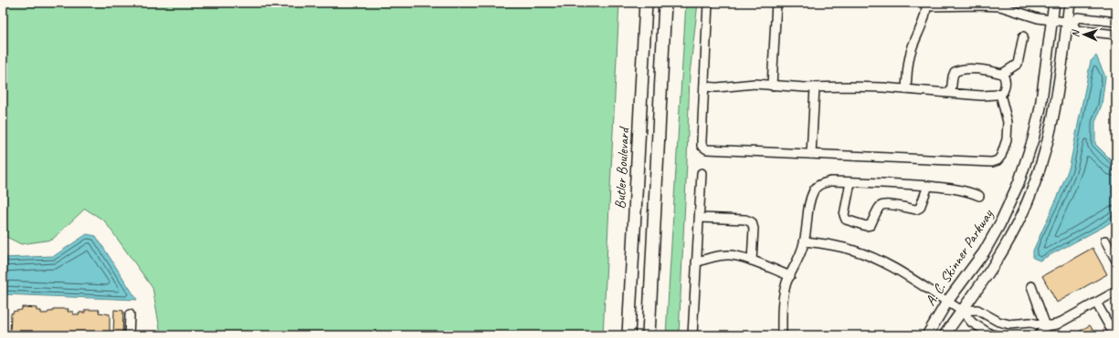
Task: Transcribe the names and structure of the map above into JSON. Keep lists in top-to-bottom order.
{
  "streets": {
    "highway": ["Butler Boulevard"],
    "main road": ["A. C. Skinner Parkway"]
  },
  "north": "left"
}
